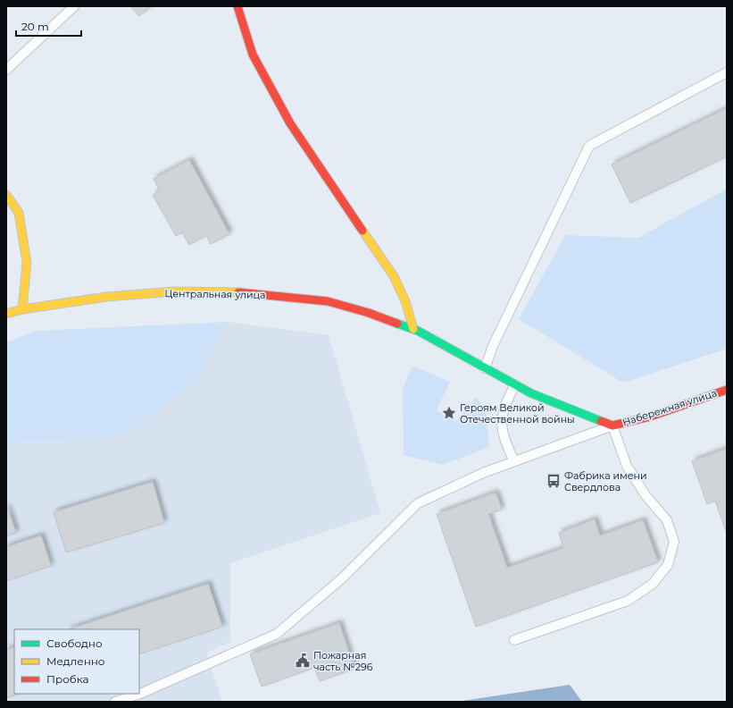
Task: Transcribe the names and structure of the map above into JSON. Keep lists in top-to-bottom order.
{
  "streets": {
    "street": ["Центральная улица", "Набережная улица"]
  },
  "crossings": [
    ["Центральная улица", "Набережная улица"]
  ],
  "places": {
    "place": ["Героям Великой Отечественной войны"],
    "bus stop": ["Фабрика имени Свердлова"],
    "public building": ["Пожарная часть №296"]
  },
  "legend": ["Свободно", "Медленно", "Пробка"],
  "scale_bar": "20 m"
}
